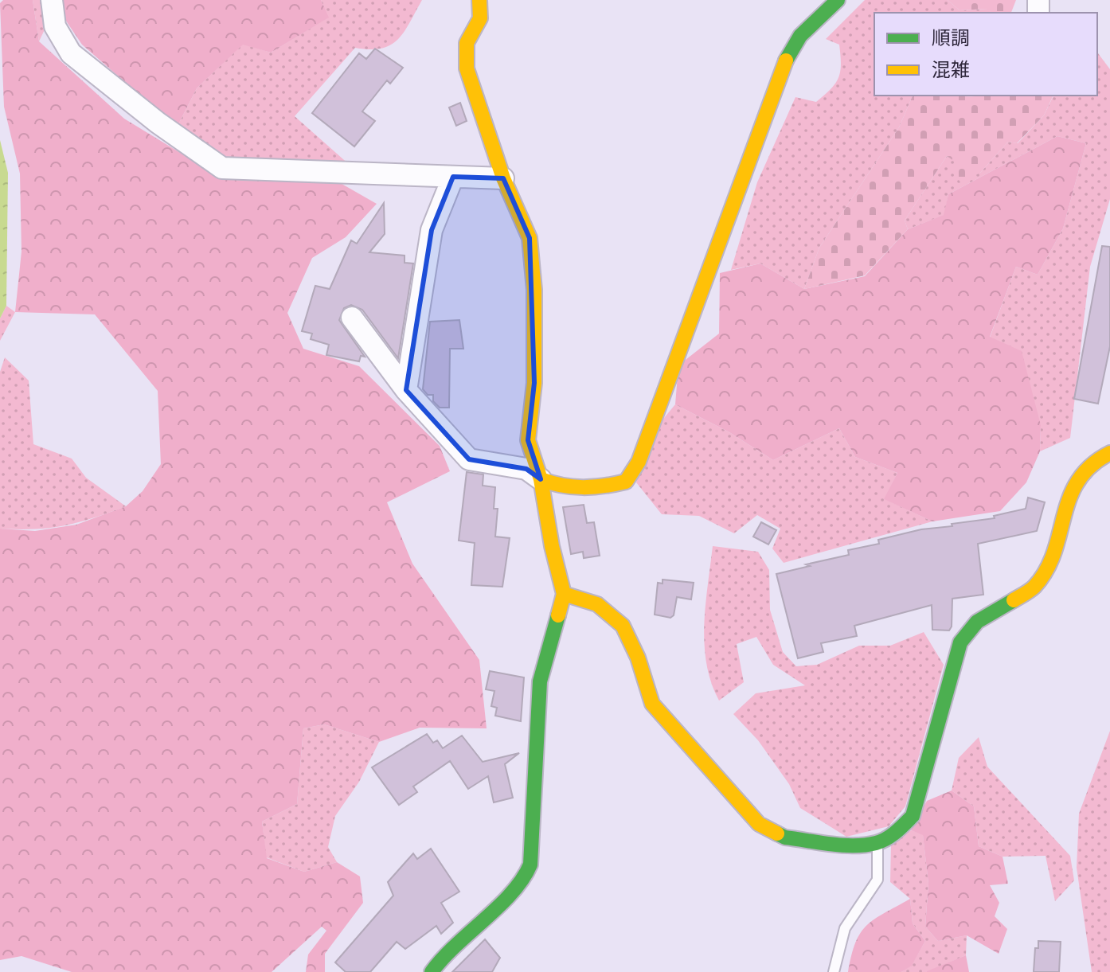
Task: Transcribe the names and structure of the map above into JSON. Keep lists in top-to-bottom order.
{
  "legend": ["順調", "混雑"]
}
